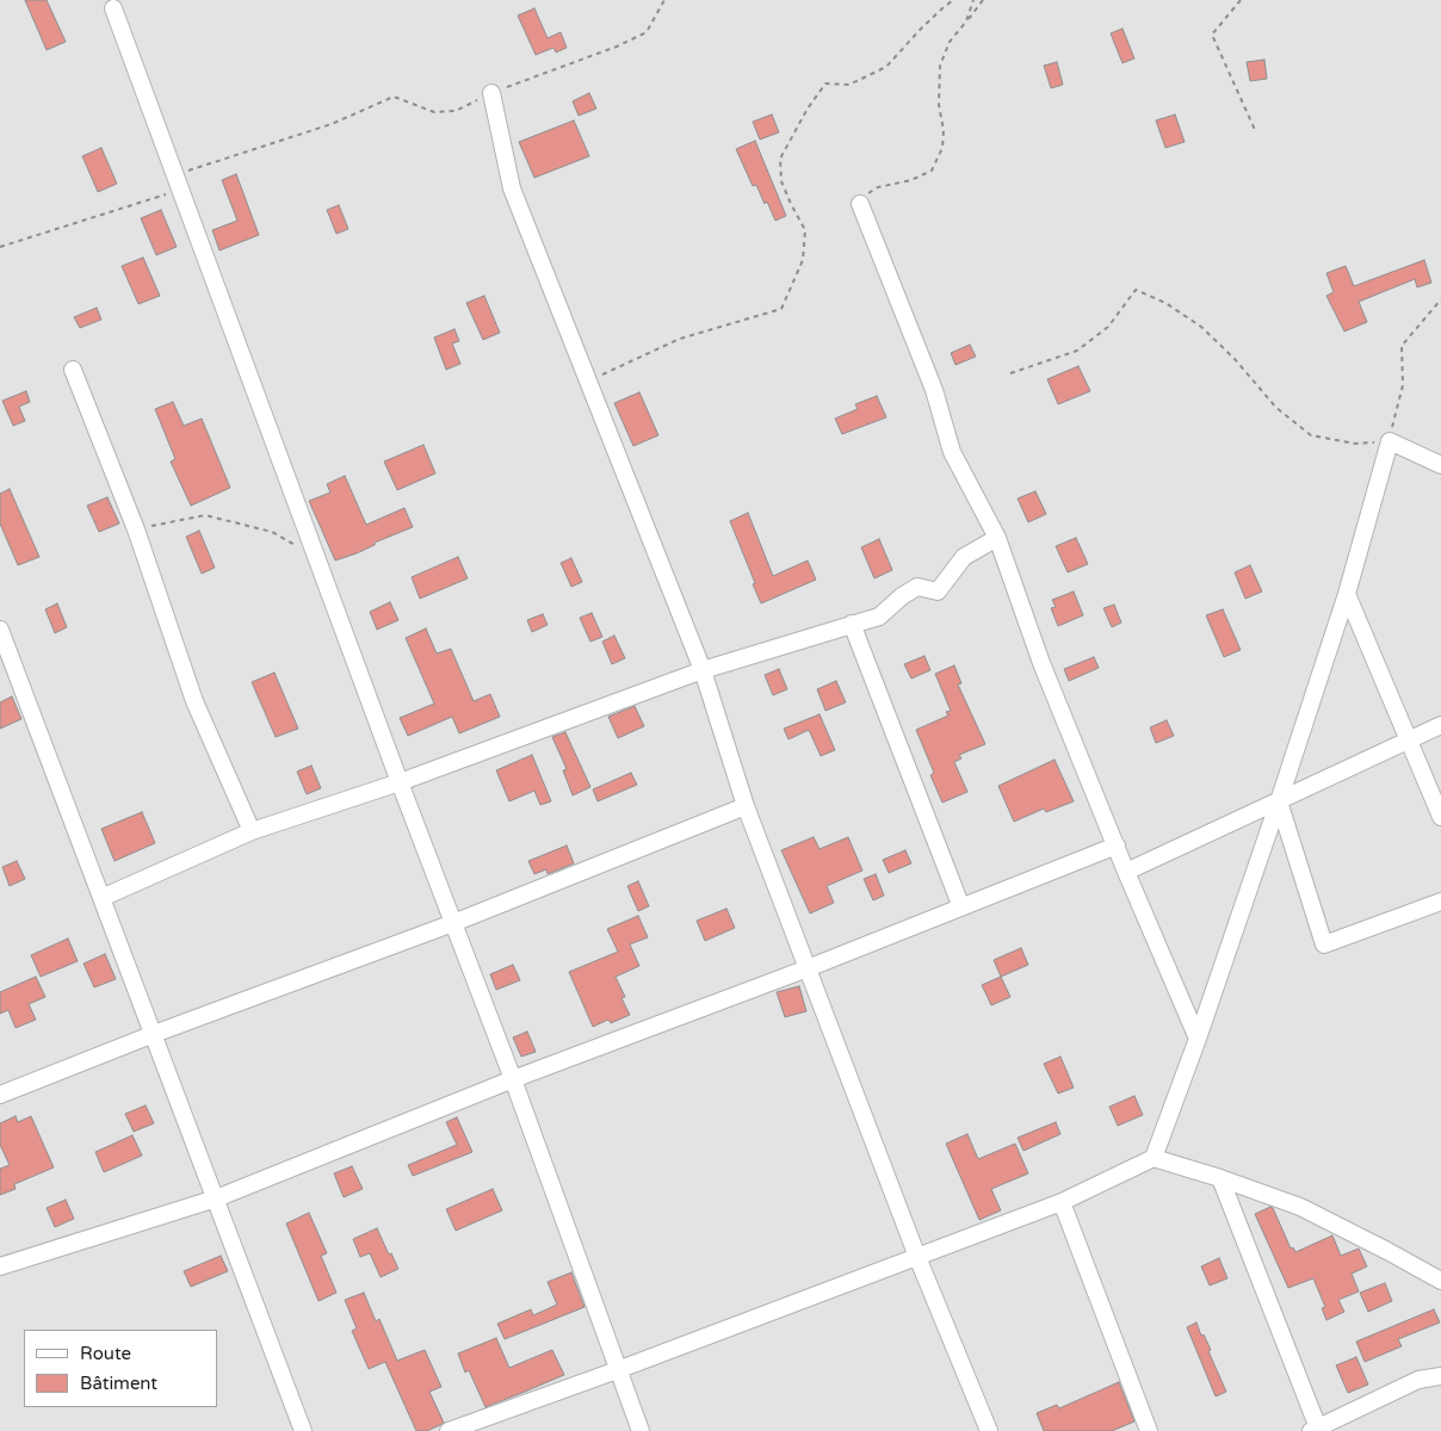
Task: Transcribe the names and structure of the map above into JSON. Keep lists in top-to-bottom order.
{
  "legend": ["Route", "Bâtiment"]
}
